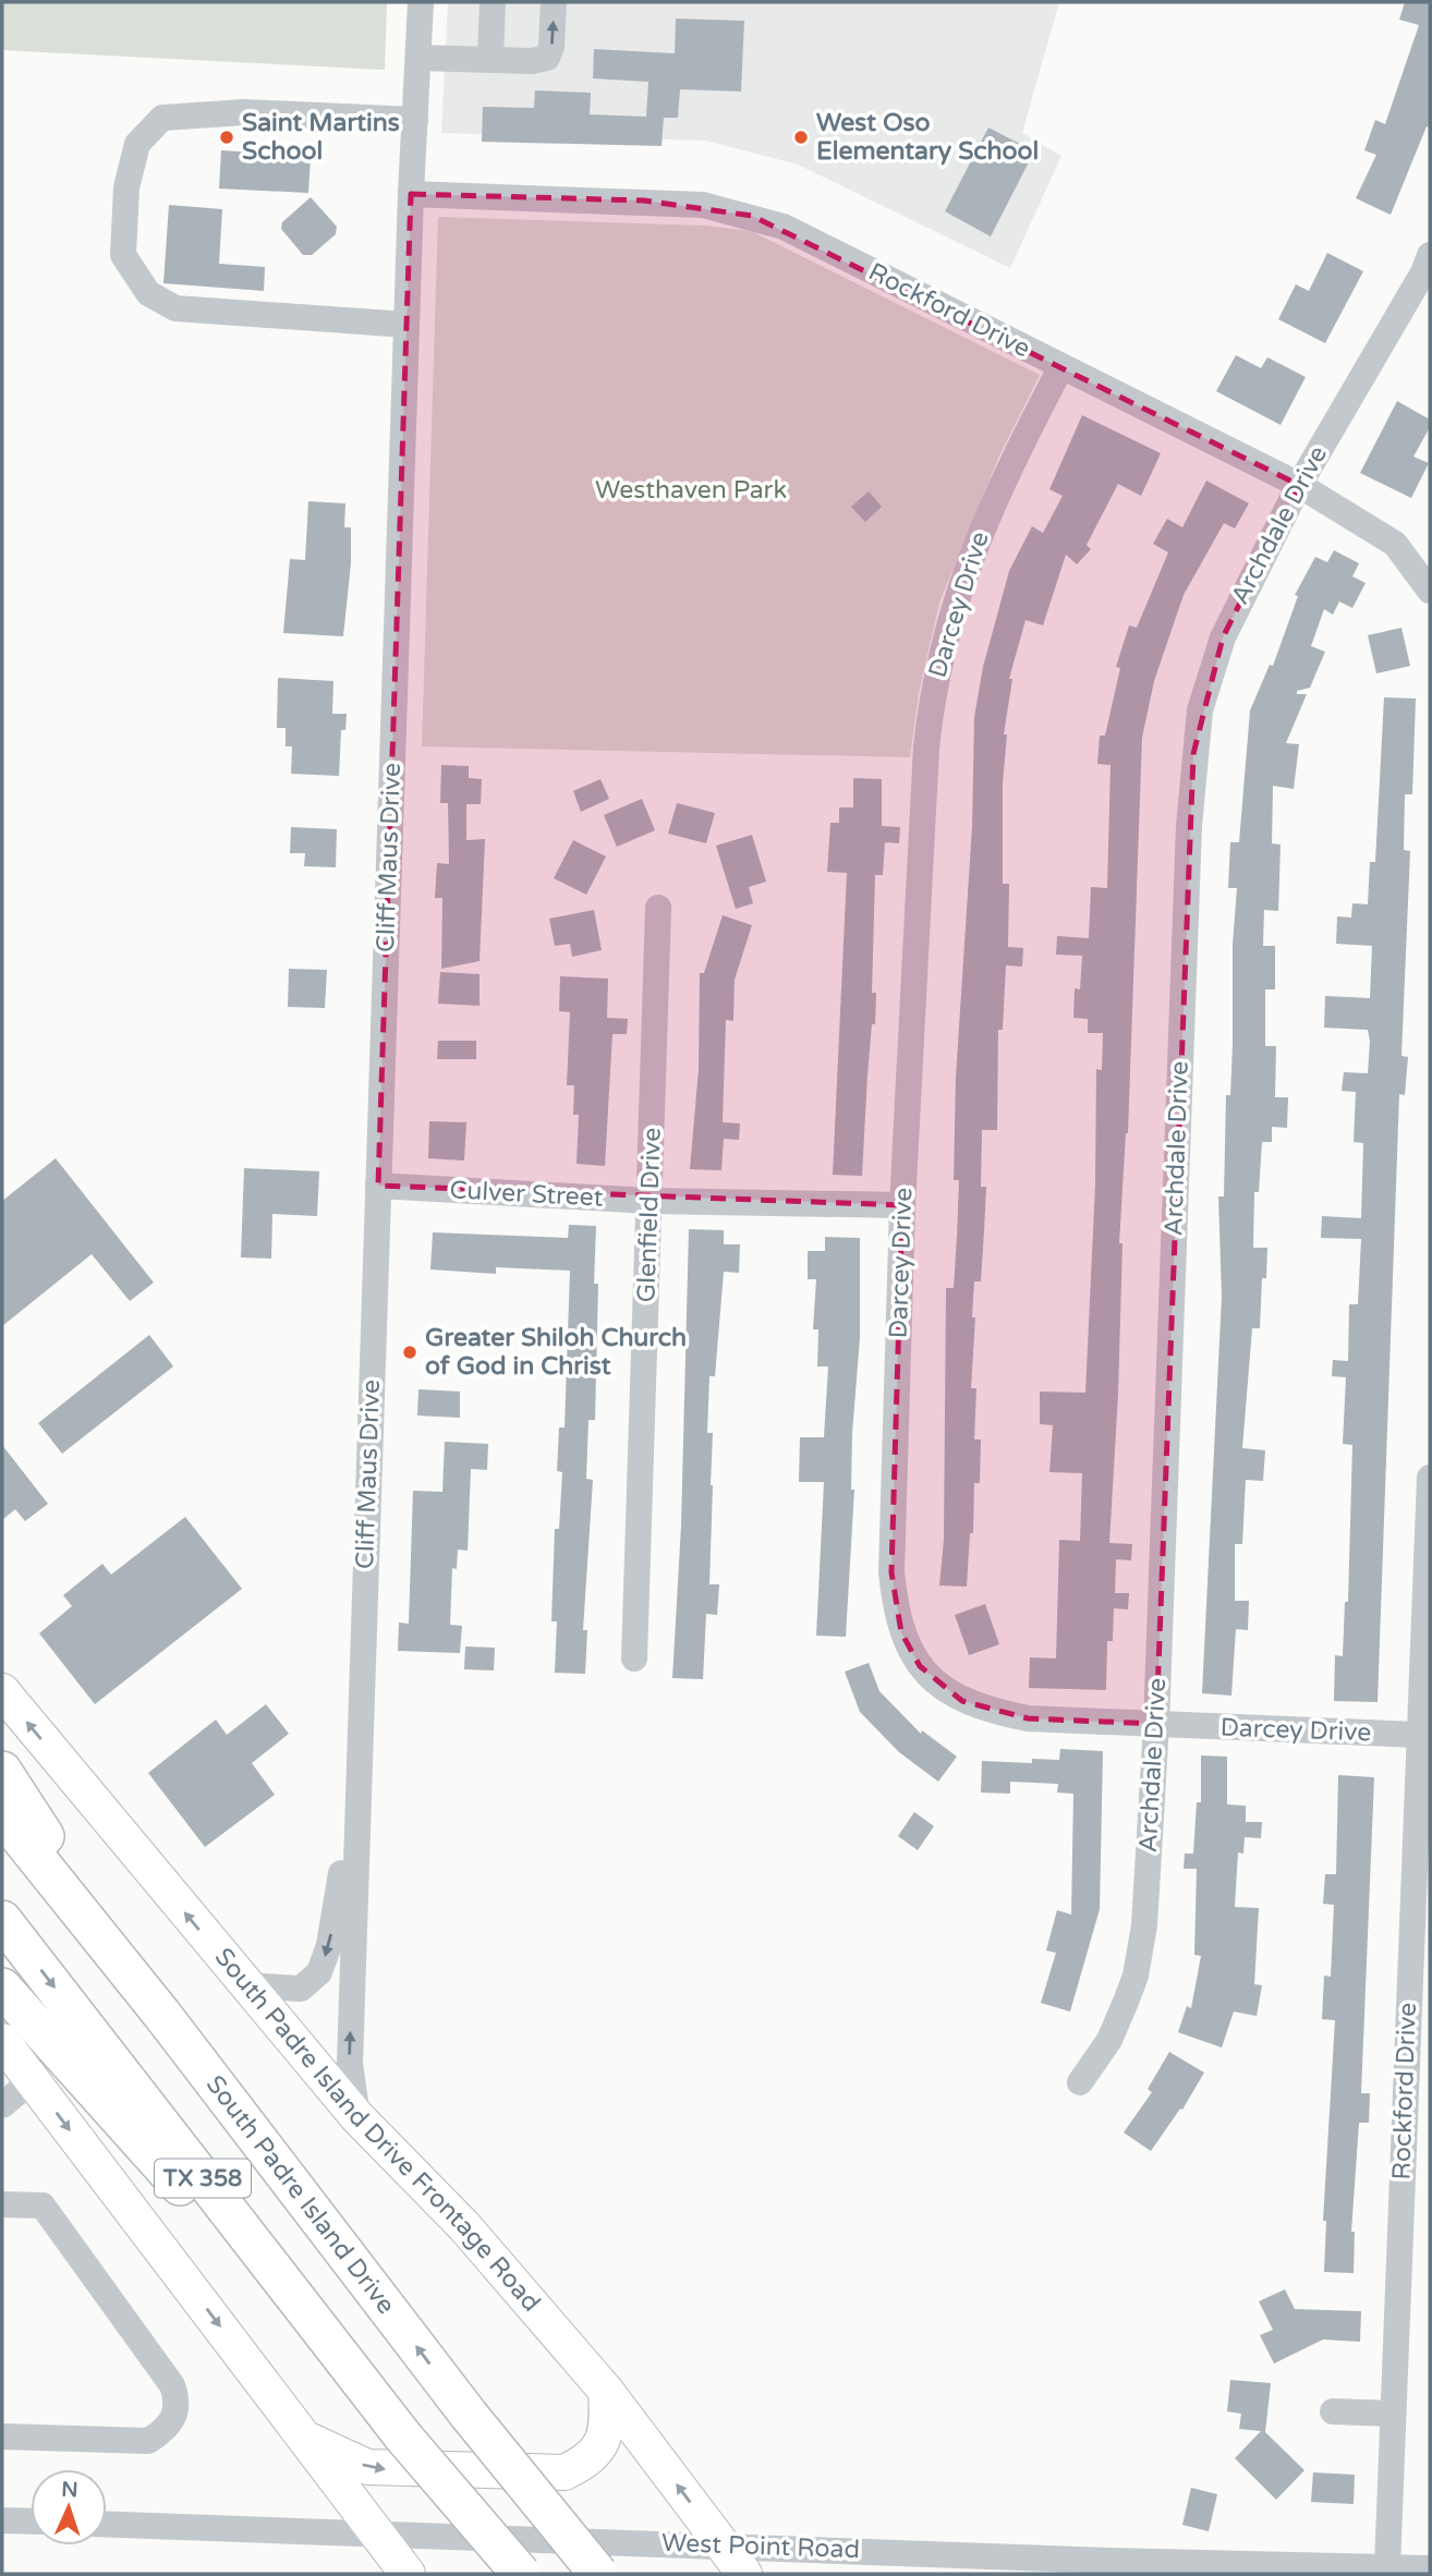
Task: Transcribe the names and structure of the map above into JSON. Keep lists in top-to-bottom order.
{
  "streets": {
    "highway": ["TX 358", "South Padre Island Drive"],
    "main road": ["South Padre Island Drive Frontage Road"],
    "street": [
      "Rockford Drive",
      "Archdale Drive",
      "Darcey Drive",
      "Cliff Maus Drive",
      "Culver Street",
      "Glenfield Drive",
      "West Point Road"
    ]
  },
  "crossings": [
    ["Rockford Drive", "Archdale Drive"],
    ["Rockford Drive", "Darcey Drive"],
    ["Rockford Drive", "Cliff Maus Drive"],
    ["Rockford Drive", "West Point Road"],
    ["Archdale Drive", "Darcey Drive"],
    ["Darcey Drive", "Culver Street"],
    ["Cliff Maus Drive", "Culver Street"],
    ["Cliff Maus Drive", "South Padre Island Drive Frontage Road"],
    ["Culver Street", "Glenfield Drive"],
    ["South Padre Island Drive Frontage Road", "West Point Road"]
  ],
  "one_way": ["South Padre Island Drive Frontage Road"],
  "parks": ["Westhaven Park"],
  "places": ["Saint Martins School", "West Oso Elementary School", "Greater Shiloh Church of God in Christ"],
  "north": "top"
}
